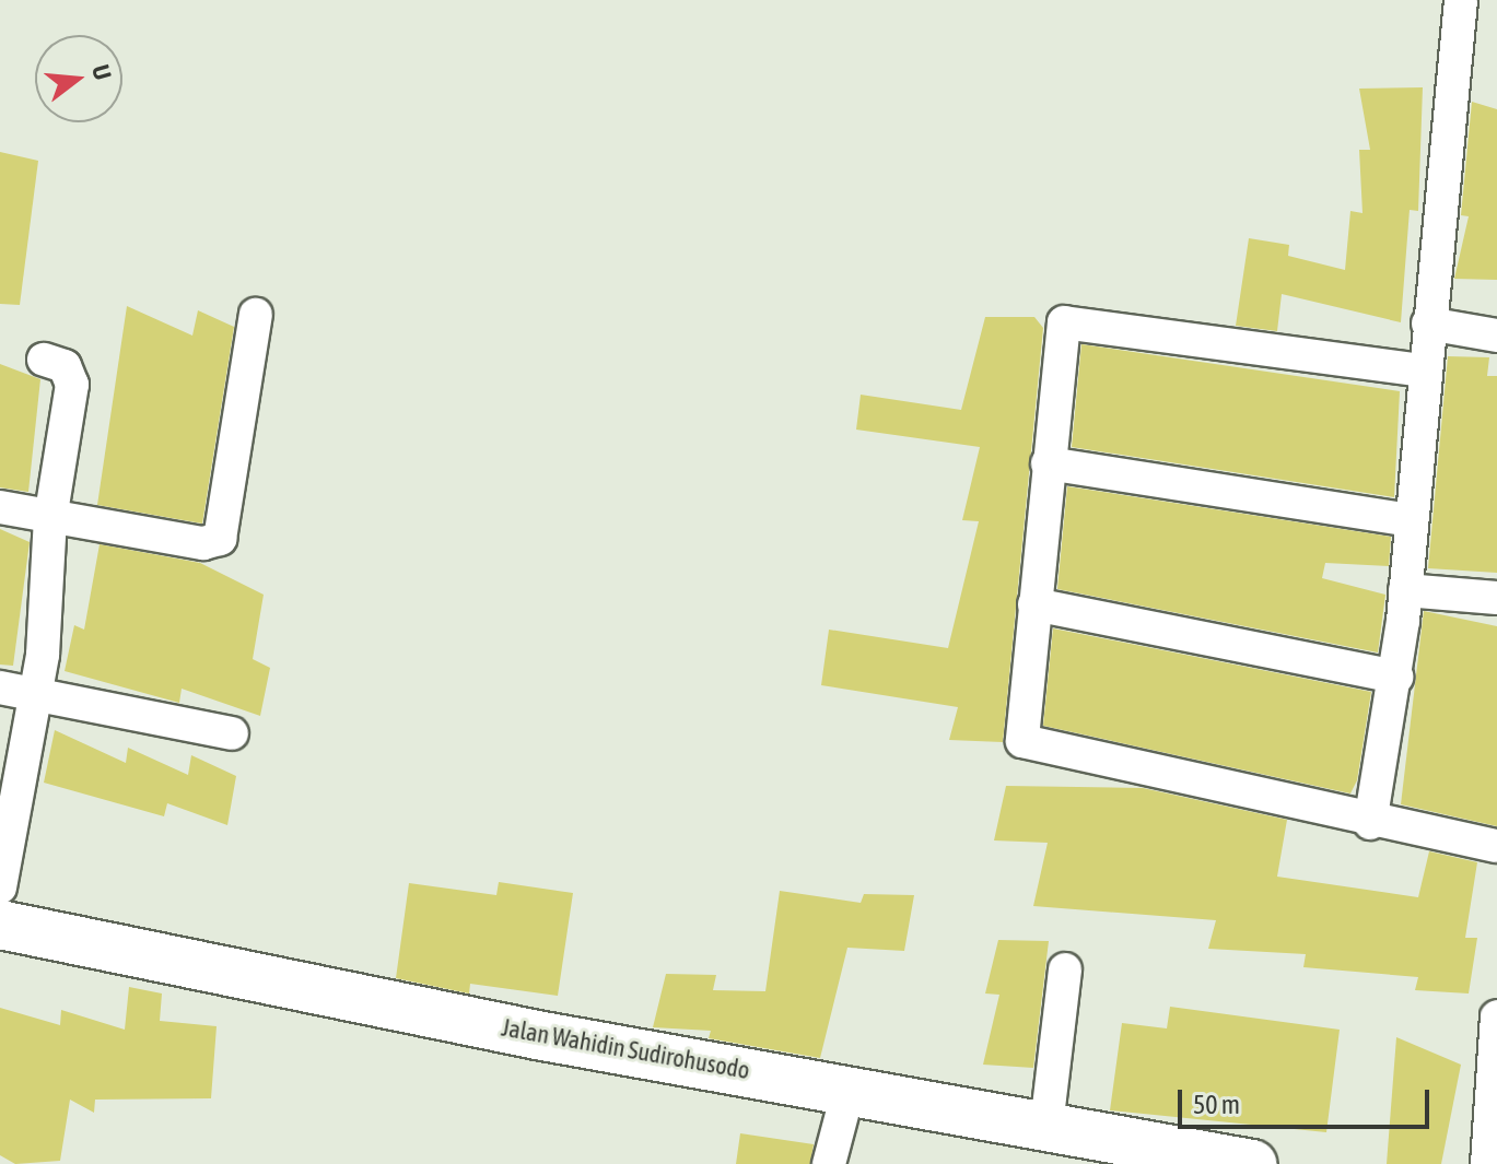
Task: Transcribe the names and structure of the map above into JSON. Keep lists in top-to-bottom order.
{
  "streets": {
    "highway": ["Jalan Wahidin Sudirohusodo"]
  },
  "scale_bar": "50 m",
  "north": "right"
}
